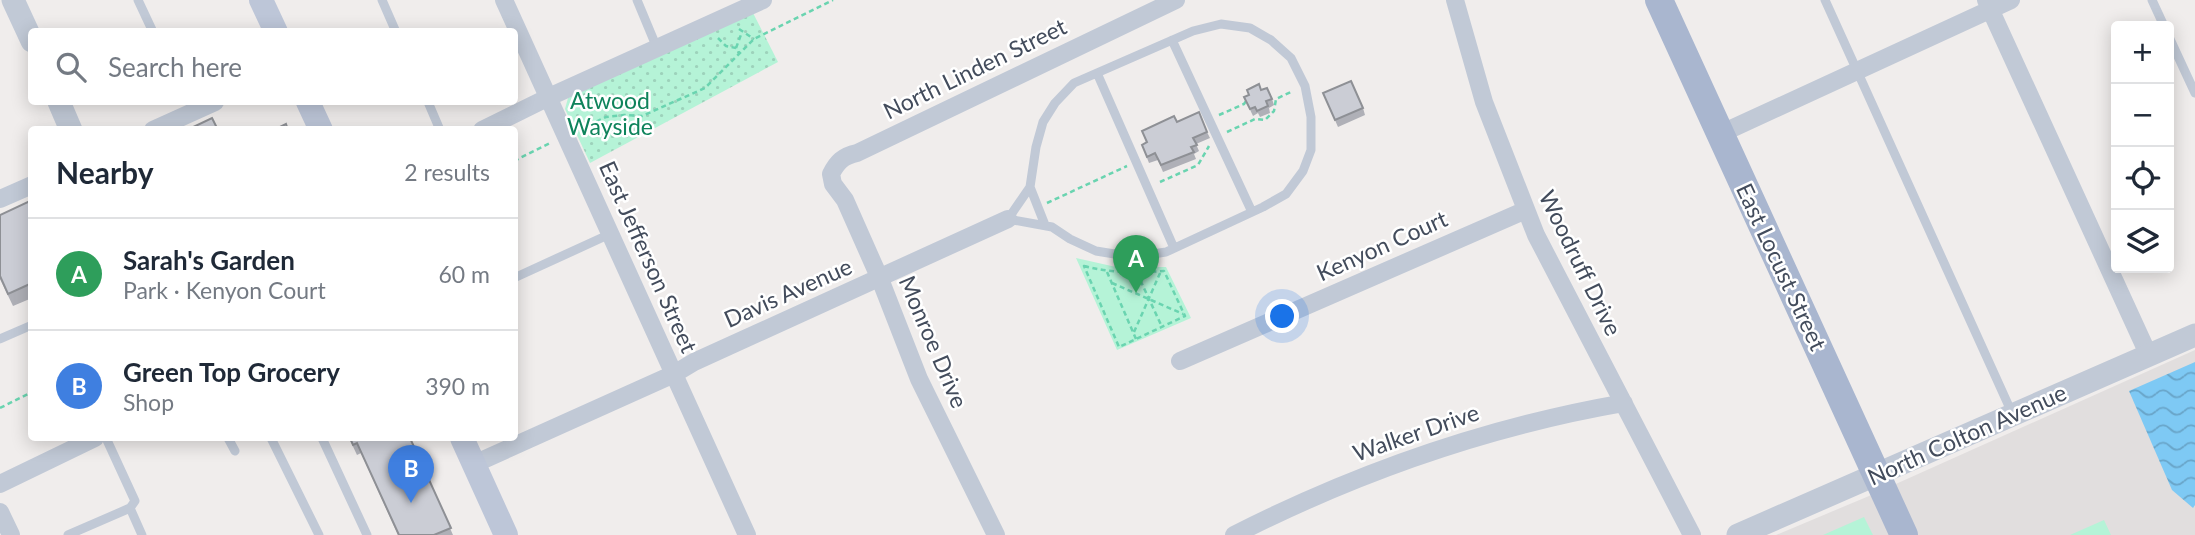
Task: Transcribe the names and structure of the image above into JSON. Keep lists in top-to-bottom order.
{
  "streets": {
    "main road": ["East Locust Street"],
    "street": [
      "North Linden Street",
      "Kenyon Court",
      "East Jefferson Street",
      "Woodruff Drive",
      "Davis Avenue",
      "Monroe Drive",
      "Walker Drive",
      "North Colton Avenue"
    ]
  },
  "crossings": [
    ["North Linden Street", "Monroe Drive"],
    ["Kenyon Court", "Woodruff Drive"],
    ["East Jefferson Street", "Davis Avenue"],
    ["Woodruff Drive", "Walker Drive"],
    ["East Locust Street", "North Colton Avenue"],
    ["Davis Avenue", "Monroe Drive"]
  ],
  "parks": ["Atwood Wayside"],
  "page": {
    "map_buttons": ["+", "−"],
    "search": "Search here",
    "heading": ["Nearby", "2 results"],
    "list": [
      {
        "mark": "A",
        "name": "Sarah's Garden",
        "note": "Park · Kenyon Court",
        "value": "60 m"
      },
      {
        "mark": "B",
        "name": "Green Top Grocery",
        "note": "Shop",
        "value": "390 m"
      }
    ],
    "pins": ["A", "B"]
  }
}
